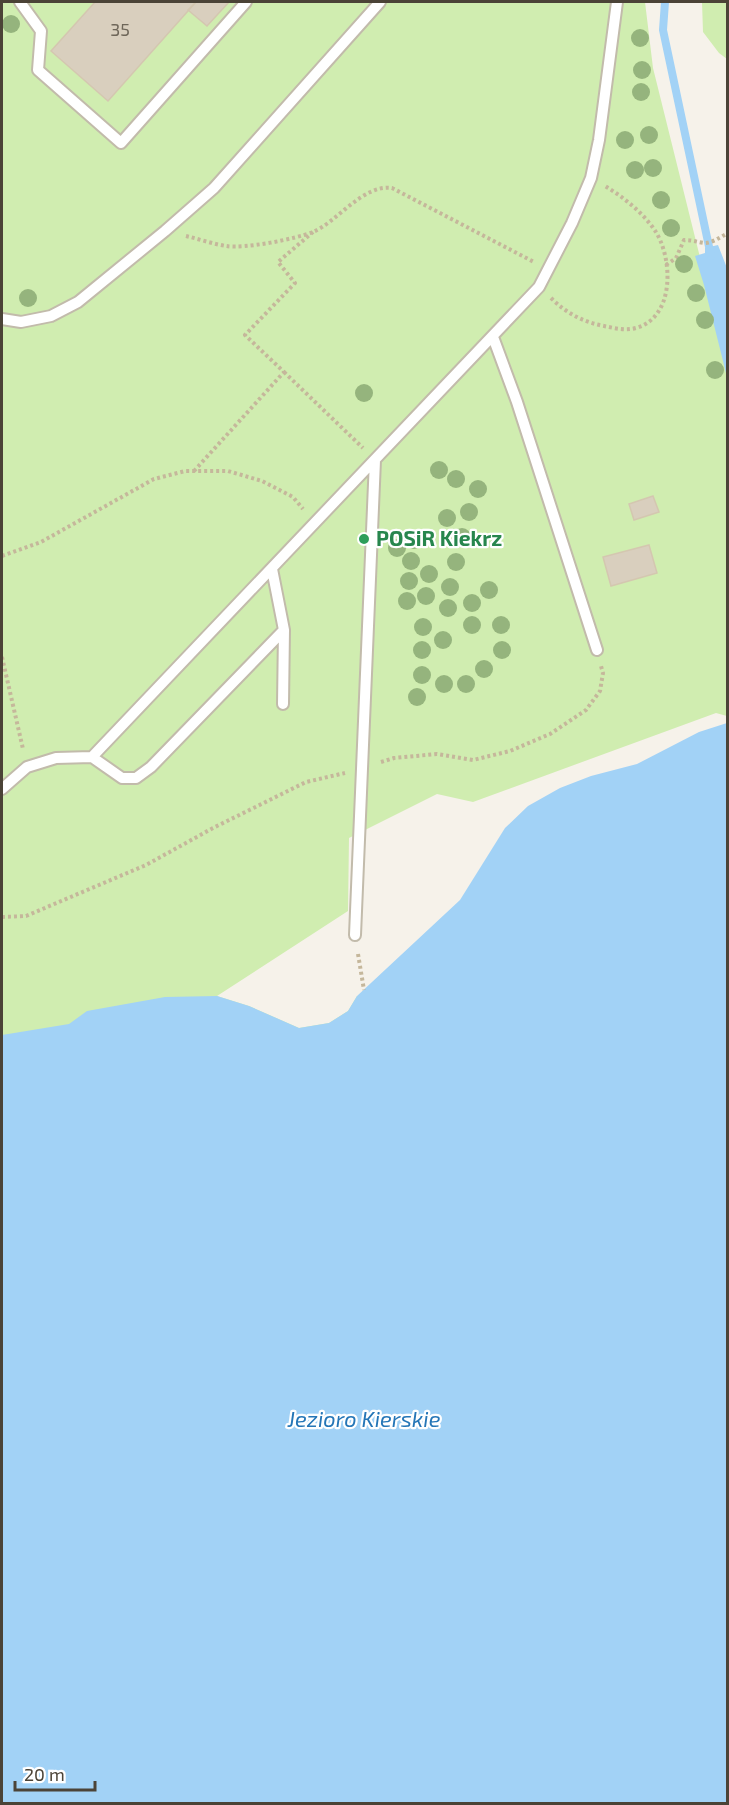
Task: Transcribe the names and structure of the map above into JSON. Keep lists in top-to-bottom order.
{
  "water": ["Jezioro Kierskie"],
  "places": ["POSiR Kiekrz"],
  "house_numbers": ["35"],
  "scale_bar": "20 m"
}
